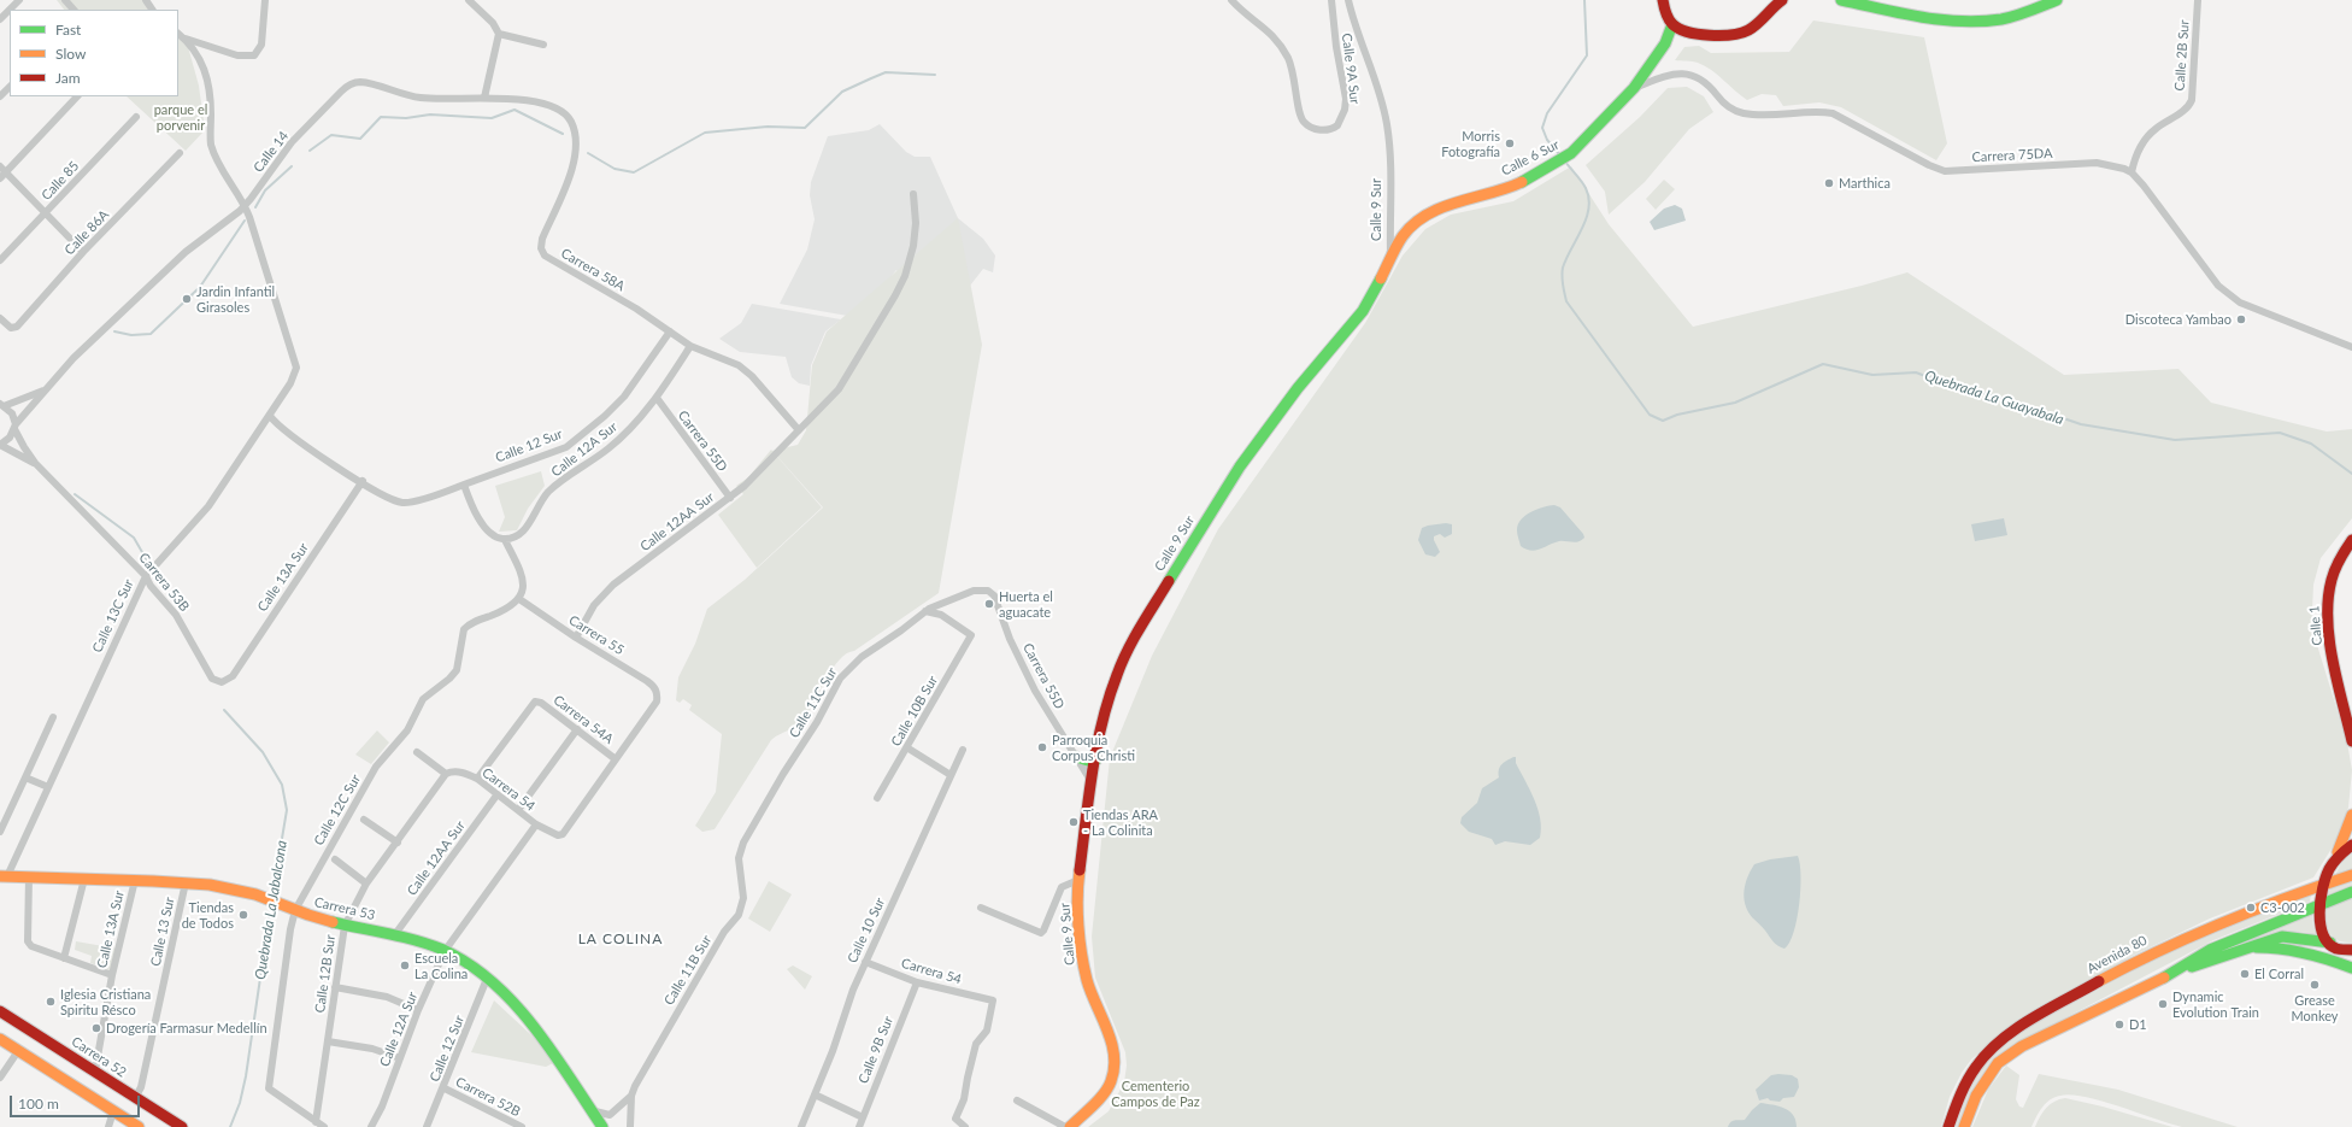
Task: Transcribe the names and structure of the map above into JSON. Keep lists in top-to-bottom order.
{
  "streets": {
    "main road": [
      "Calle 6 Sur",
      "Calle 9 Sur",
      "Calle 1",
      "Carrera 53",
      "Avenida 80",
      "Carrera 52"
    ],
    "street": [
      "Calle 2B Sur",
      "Calle 9A Sur",
      "Calle 14",
      "Carrera 75DA",
      "Calle 85",
      "Calle 86A",
      "Carrera 58A",
      "Carrera 55D",
      "Calle 12 Sur",
      "Calle 12A Sur",
      "Calle 12AA Sur",
      "Calle 13A Sur",
      "Carrera 53B",
      "Calle 13C Sur",
      "Carrera 55",
      "Calle 11C Sur",
      "Calle 10B Sur",
      "Carrera 54A",
      "Carrera 54",
      "Calle 12C Sur",
      "Calle 10 Sur",
      "Calle 13 Sur",
      "Calle 11B Sur",
      "Calle 12B Sur",
      "Calle 9B Sur",
      "Carrera 52B"
    ]
  },
  "crossings": [
    ["Calle 2B Sur", "Carrera 75DA"],
    ["Calle 14", "Carrera 58A"],
    ["Calle 14", "Calle 13C Sur"],
    ["Carrera 75DA", "Calle 6 Sur"],
    ["Calle 6 Sur", "Calle 9 Sur"],
    ["Calle 9 Sur", "Carrera 55D"],
    ["Carrera 58A", "Calle 12 Sur"],
    ["Carrera 58A", "Calle 12A Sur"],
    ["Carrera 58A", "Calle 12AA Sur"],
    ["Carrera 55D", "Calle 12A Sur"],
    ["Carrera 55D", "Calle 12AA Sur"],
    ["Carrera 55D", "Calle 11C Sur"],
    ["Calle 12 Sur", "Calle 13A Sur"],
    ["Calle 12 Sur", "Calle 13C Sur"],
    ["Calle 12 Sur", "Carrera 53"],
    ["Calle 12 Sur", "Carrera 52B"],
    ["Calle 12A Sur", "Carrera 54"],
    ["Calle 12A Sur", "Carrera 53"],
    ["Calle 12AA Sur", "Carrera 55"],
    ["Calle 12AA Sur", "Carrera 54"],
    ["Calle 12AA Sur", "Carrera 53"],
    ["Calle 13A Sur", "Carrera 53B"],
    ["Calle 13A Sur", "Carrera 53"],
    ["Calle 13A Sur", "Carrera 52"],
    ["Carrera 53B", "Calle 13C Sur"],
    ["Calle 13C Sur", "Carrera 53"],
    ["Carrera 55", "Carrera 54A"],
    ["Carrera 55", "Carrera 54"],
    ["Carrera 55", "Calle 12C Sur"],
    ["Calle 11C Sur", "Calle 11B Sur"],
    ["Carrera 54A", "Carrera 54"],
    ["Carrera 54", "Calle 10 Sur"],
    ["Carrera 54", "Calle 12B Sur"],
    ["Carrera 54", "Calle 9B Sur"],
    ["Calle 12C Sur", "Carrera 53"],
    ["Calle 12C Sur", "Calle 12B Sur"],
    ["Carrera 53", "Calle 13 Sur"],
    ["Carrera 53", "Calle 11B Sur"],
    ["Carrera 53", "Calle 12B Sur"],
    ["Calle 13 Sur", "Carrera 52"]
  ],
  "districts": ["LA COLINA"],
  "water": ["Quebrada La Guayabala", "Quebrada La Jabalcona"],
  "parks": ["parque el porvenir", "Cementerio Campos de Paz"],
  "places": [
    "Morris Fotografía",
    "Marthica",
    "Jardin Infantil Girasoles",
    "Discoteca Yambao",
    "Huerta el aguacate",
    "Parroquia Corpus Christi",
    "Tiendas ARA - La Colinita",
    "C3-002",
    "Tiendas de Todos",
    "Escuela La Colina",
    "El Corral",
    "Grease Monkey",
    "Iglesia Cristiana Spiritu Résco",
    "Dynamic Evolution Train",
    "D1",
    "Drogería Farmasur Medellín"
  ],
  "legend": ["Fast", "Slow", "Jam"],
  "scale_bar": "100 m"
}
